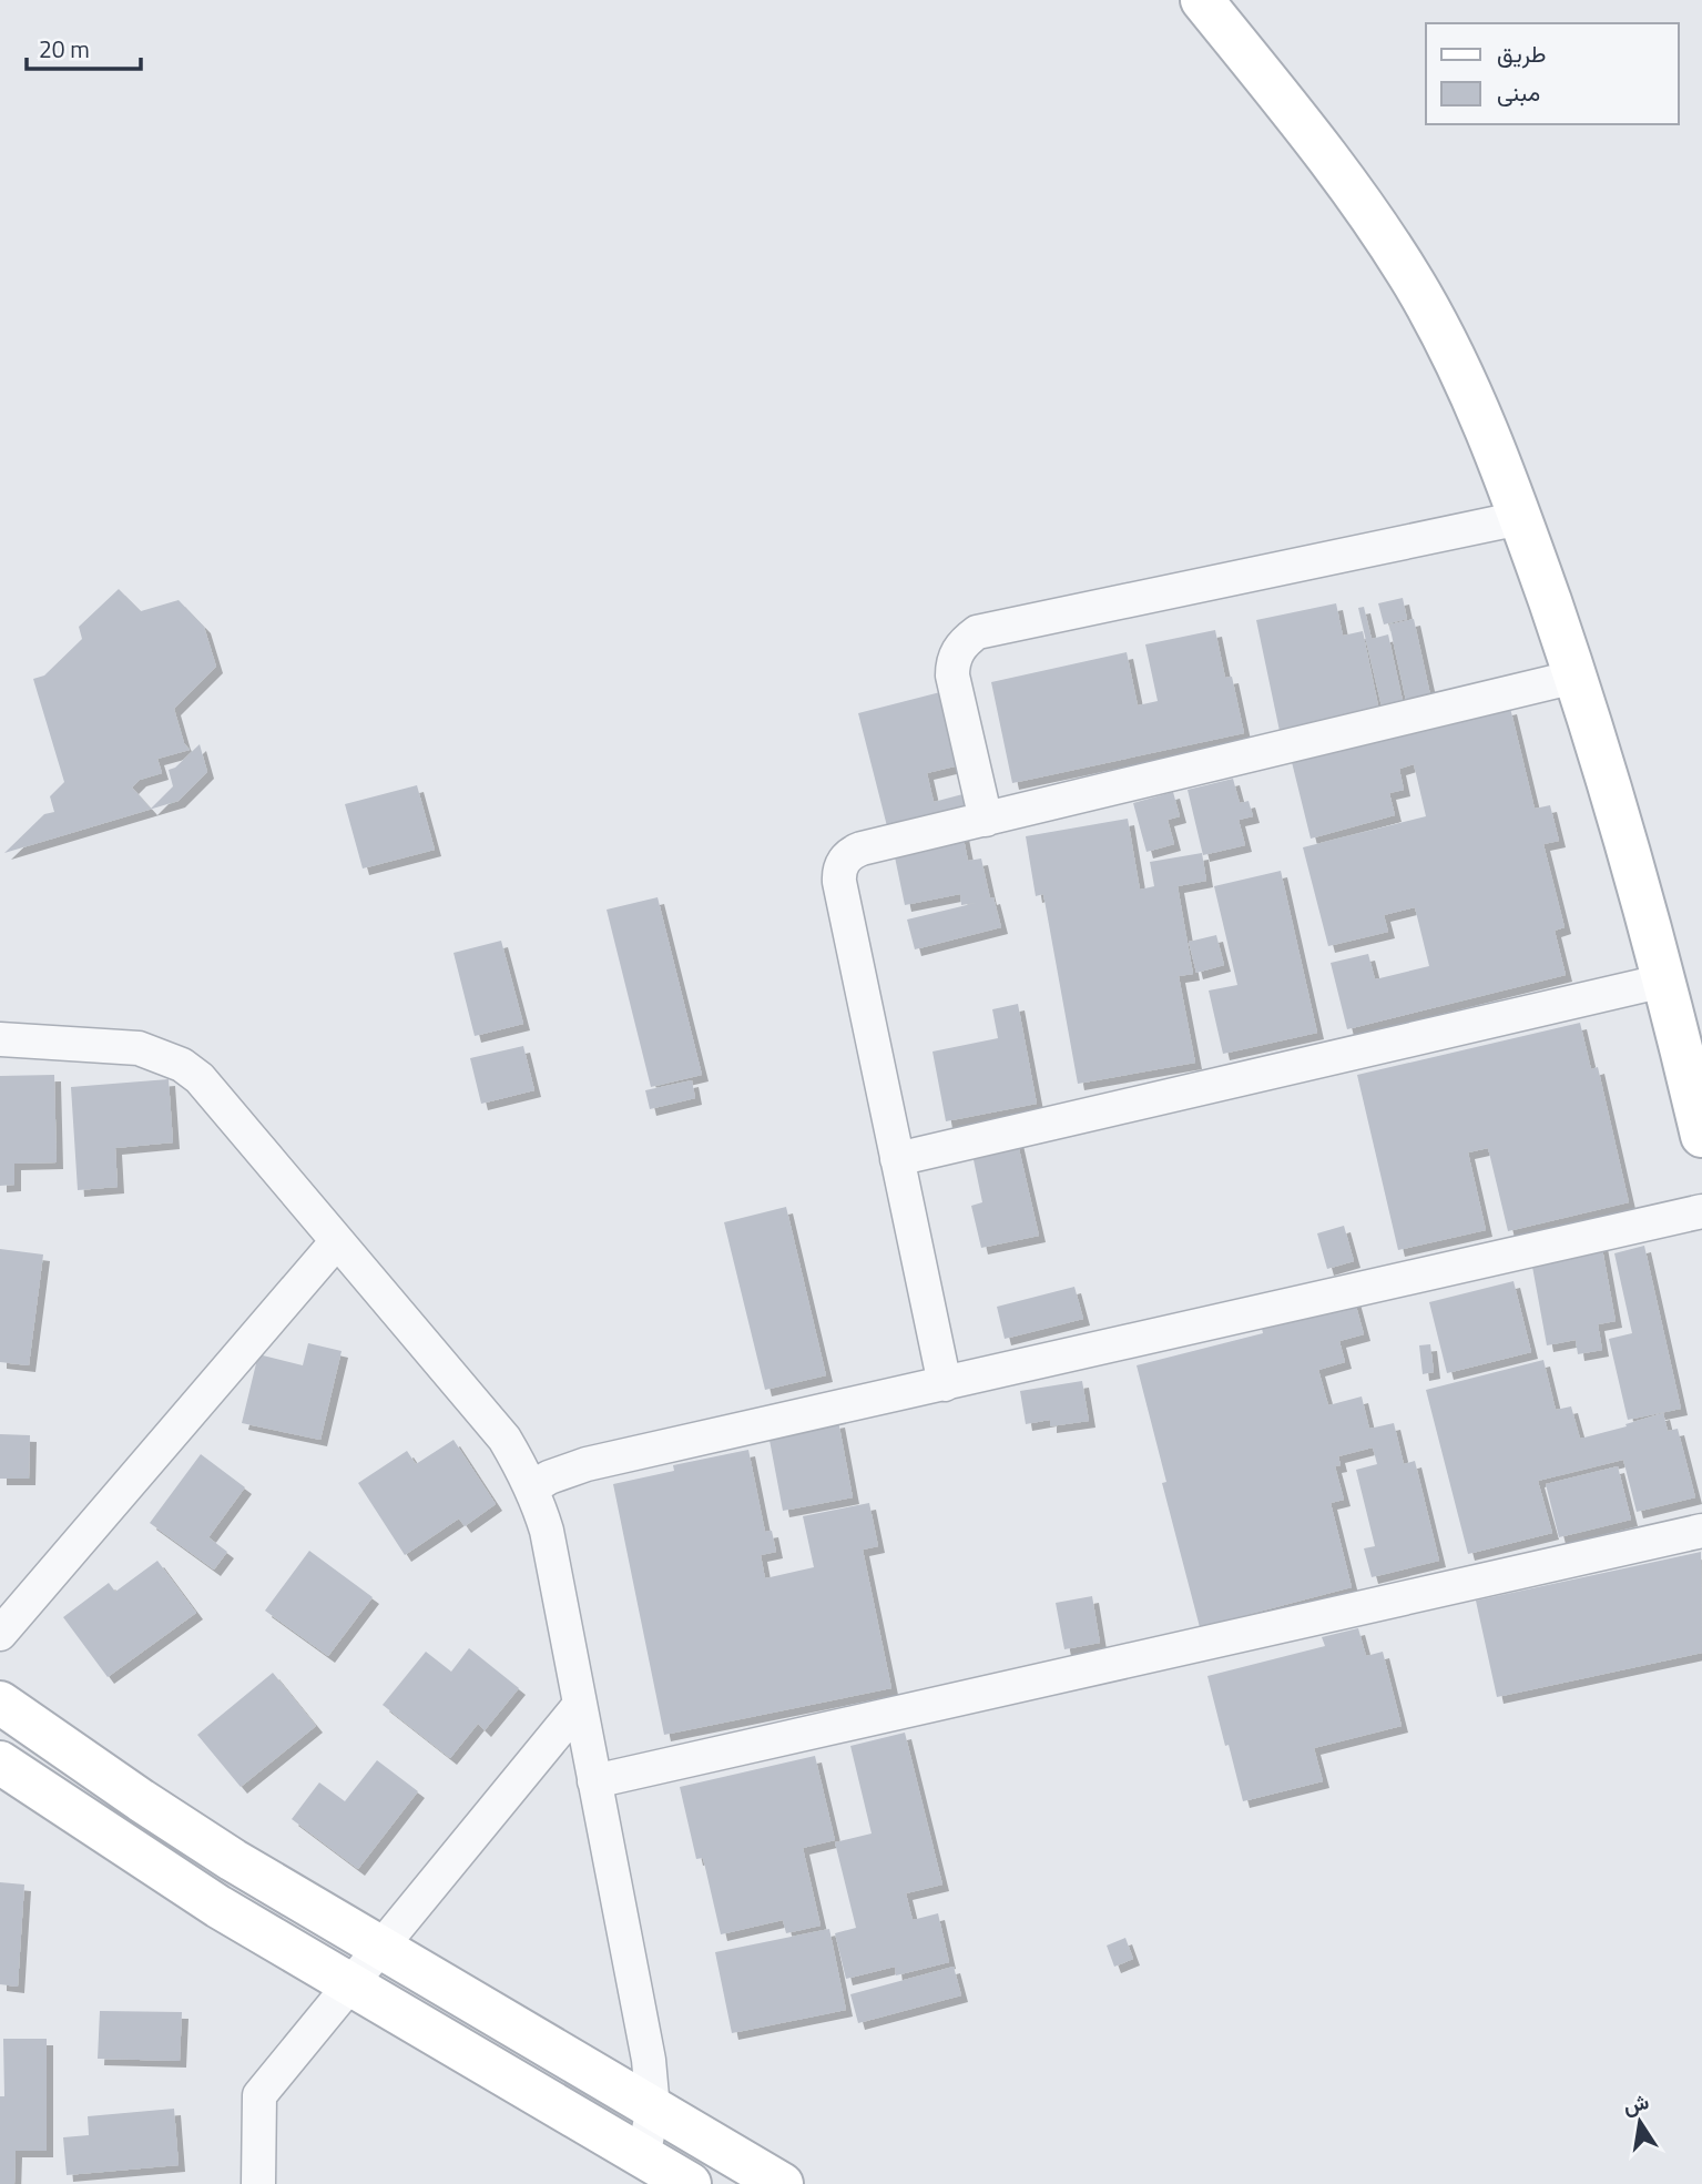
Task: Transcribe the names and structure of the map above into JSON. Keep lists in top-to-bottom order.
{
  "legend": ["طريق", "مبنى"],
  "scale_bar": "20 m",
  "north": "top"
}
